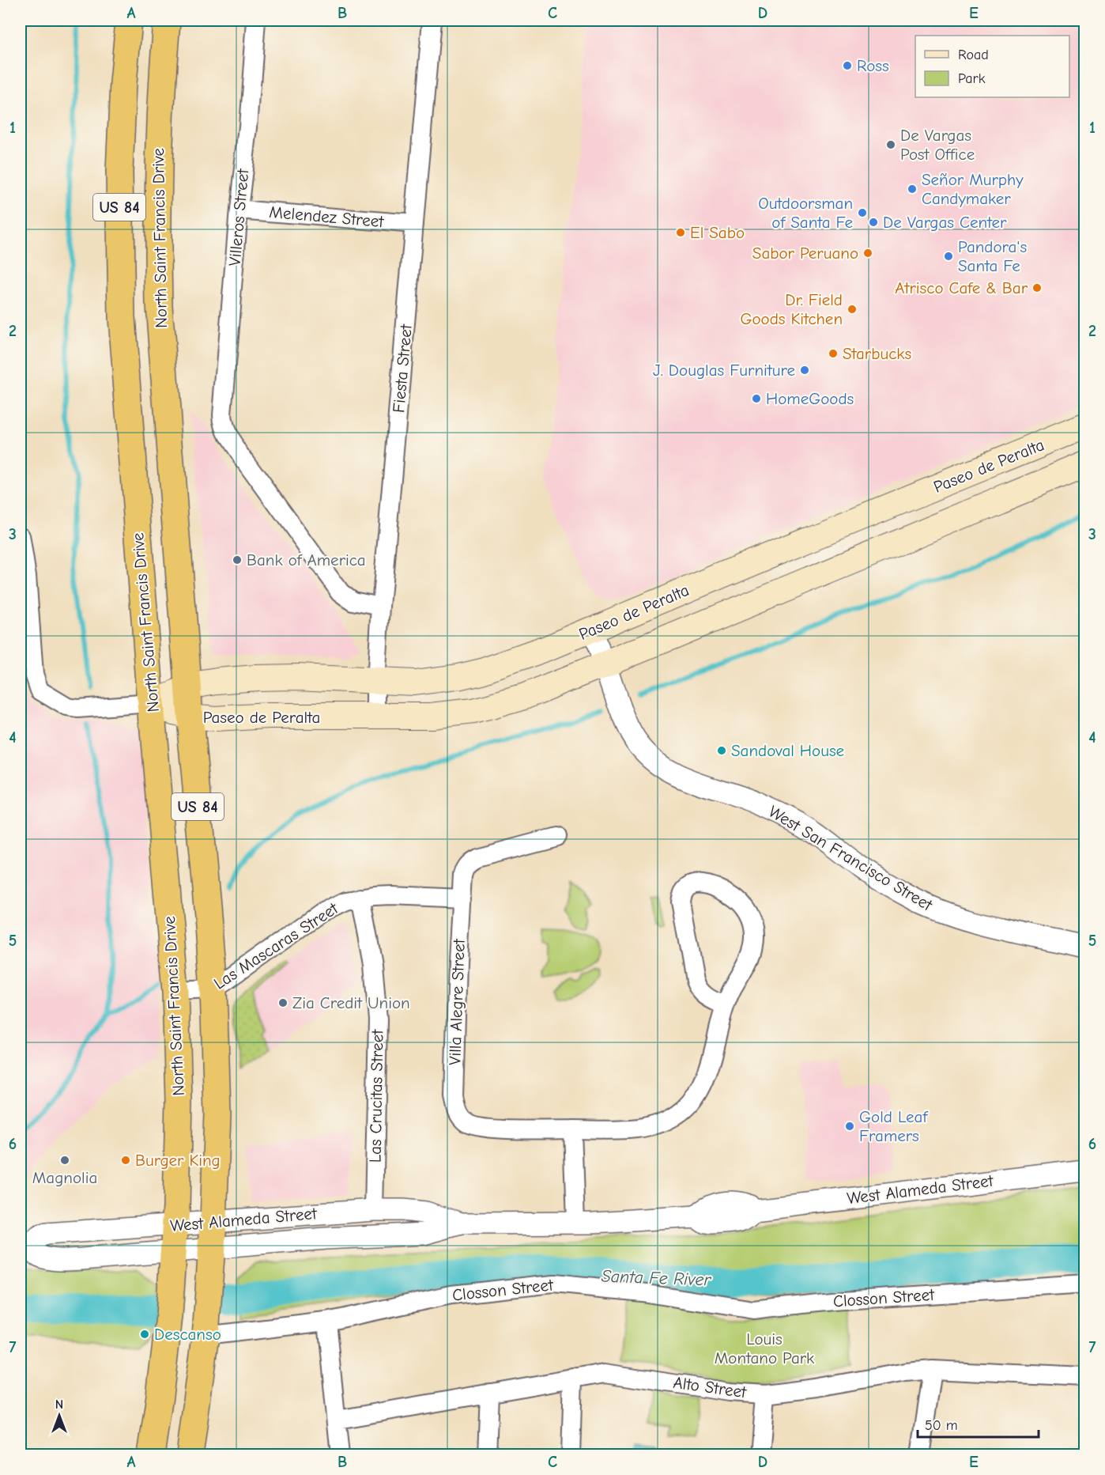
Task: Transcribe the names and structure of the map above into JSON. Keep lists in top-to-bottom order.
{
  "streets": {
    "highway": ["US 84", "North Saint Francis Drive"],
    "main road": ["Paseo de Peralta"],
    "street": [
      "Melendez Street",
      "Villeros Street",
      "Fiesta Street",
      "West San Francisco Street",
      "Las Mascaras Street",
      "Villa Alegre Street",
      "Las Crucitas Street",
      "West Alameda Street",
      "Closson Street",
      "Alto Street"
    ]
  },
  "crossings": [
    ["US 84", "North Saint Francis Drive"],
    ["US 84", "West Alameda Street"],
    ["US 84", "Closson Street"],
    ["Melendez Street", "Villeros Street"],
    ["Melendez Street", "Fiesta Street"],
    ["Villeros Street", "Fiesta Street"],
    ["North Saint Francis Drive", "Paseo de Peralta"],
    ["North Saint Francis Drive", "Las Mascaras Street"],
    ["North Saint Francis Drive", "West Alameda Street"],
    ["Fiesta Street", "Paseo de Peralta"],
    ["Paseo de Peralta", "West San Francisco Street"],
    ["Las Mascaras Street", "Villa Alegre Street"],
    ["Las Mascaras Street", "Las Crucitas Street"],
    ["Las Crucitas Street", "West Alameda Street"]
  ],
  "water": ["Santa Fe River"],
  "parks": ["Louis Montano Park"],
  "places": [
    "Ross",
    "De Vargas Post Office",
    "Señor Murphy Candymaker",
    "Outdoorsman of Santa Fe",
    "De Vargas Center",
    "El Sabo",
    "Sabor Peruano",
    "Pandora's Santa Fe",
    "Atrisco Cafe & Bar",
    "Dr. Field Goods Kitchen",
    "Starbucks",
    "J. Douglas Furniture",
    "HomeGoods",
    "Bank of America",
    "Sandoval House",
    "Zia Credit Union",
    "Gold Leaf Framers",
    "Magnolia",
    "Burger King",
    "Descanso"
  ],
  "legend": ["Road", "Park"],
  "scale_bar": "50 m",
  "north": "top",
  "grid": {
    "columns": [
      "A",
      "B",
      "C",
      "D",
      "E"
    ],
    "rows": [
      "1",
      "2",
      "3",
      "4",
      "5",
      "6",
      "7"
    ]
  }
}
